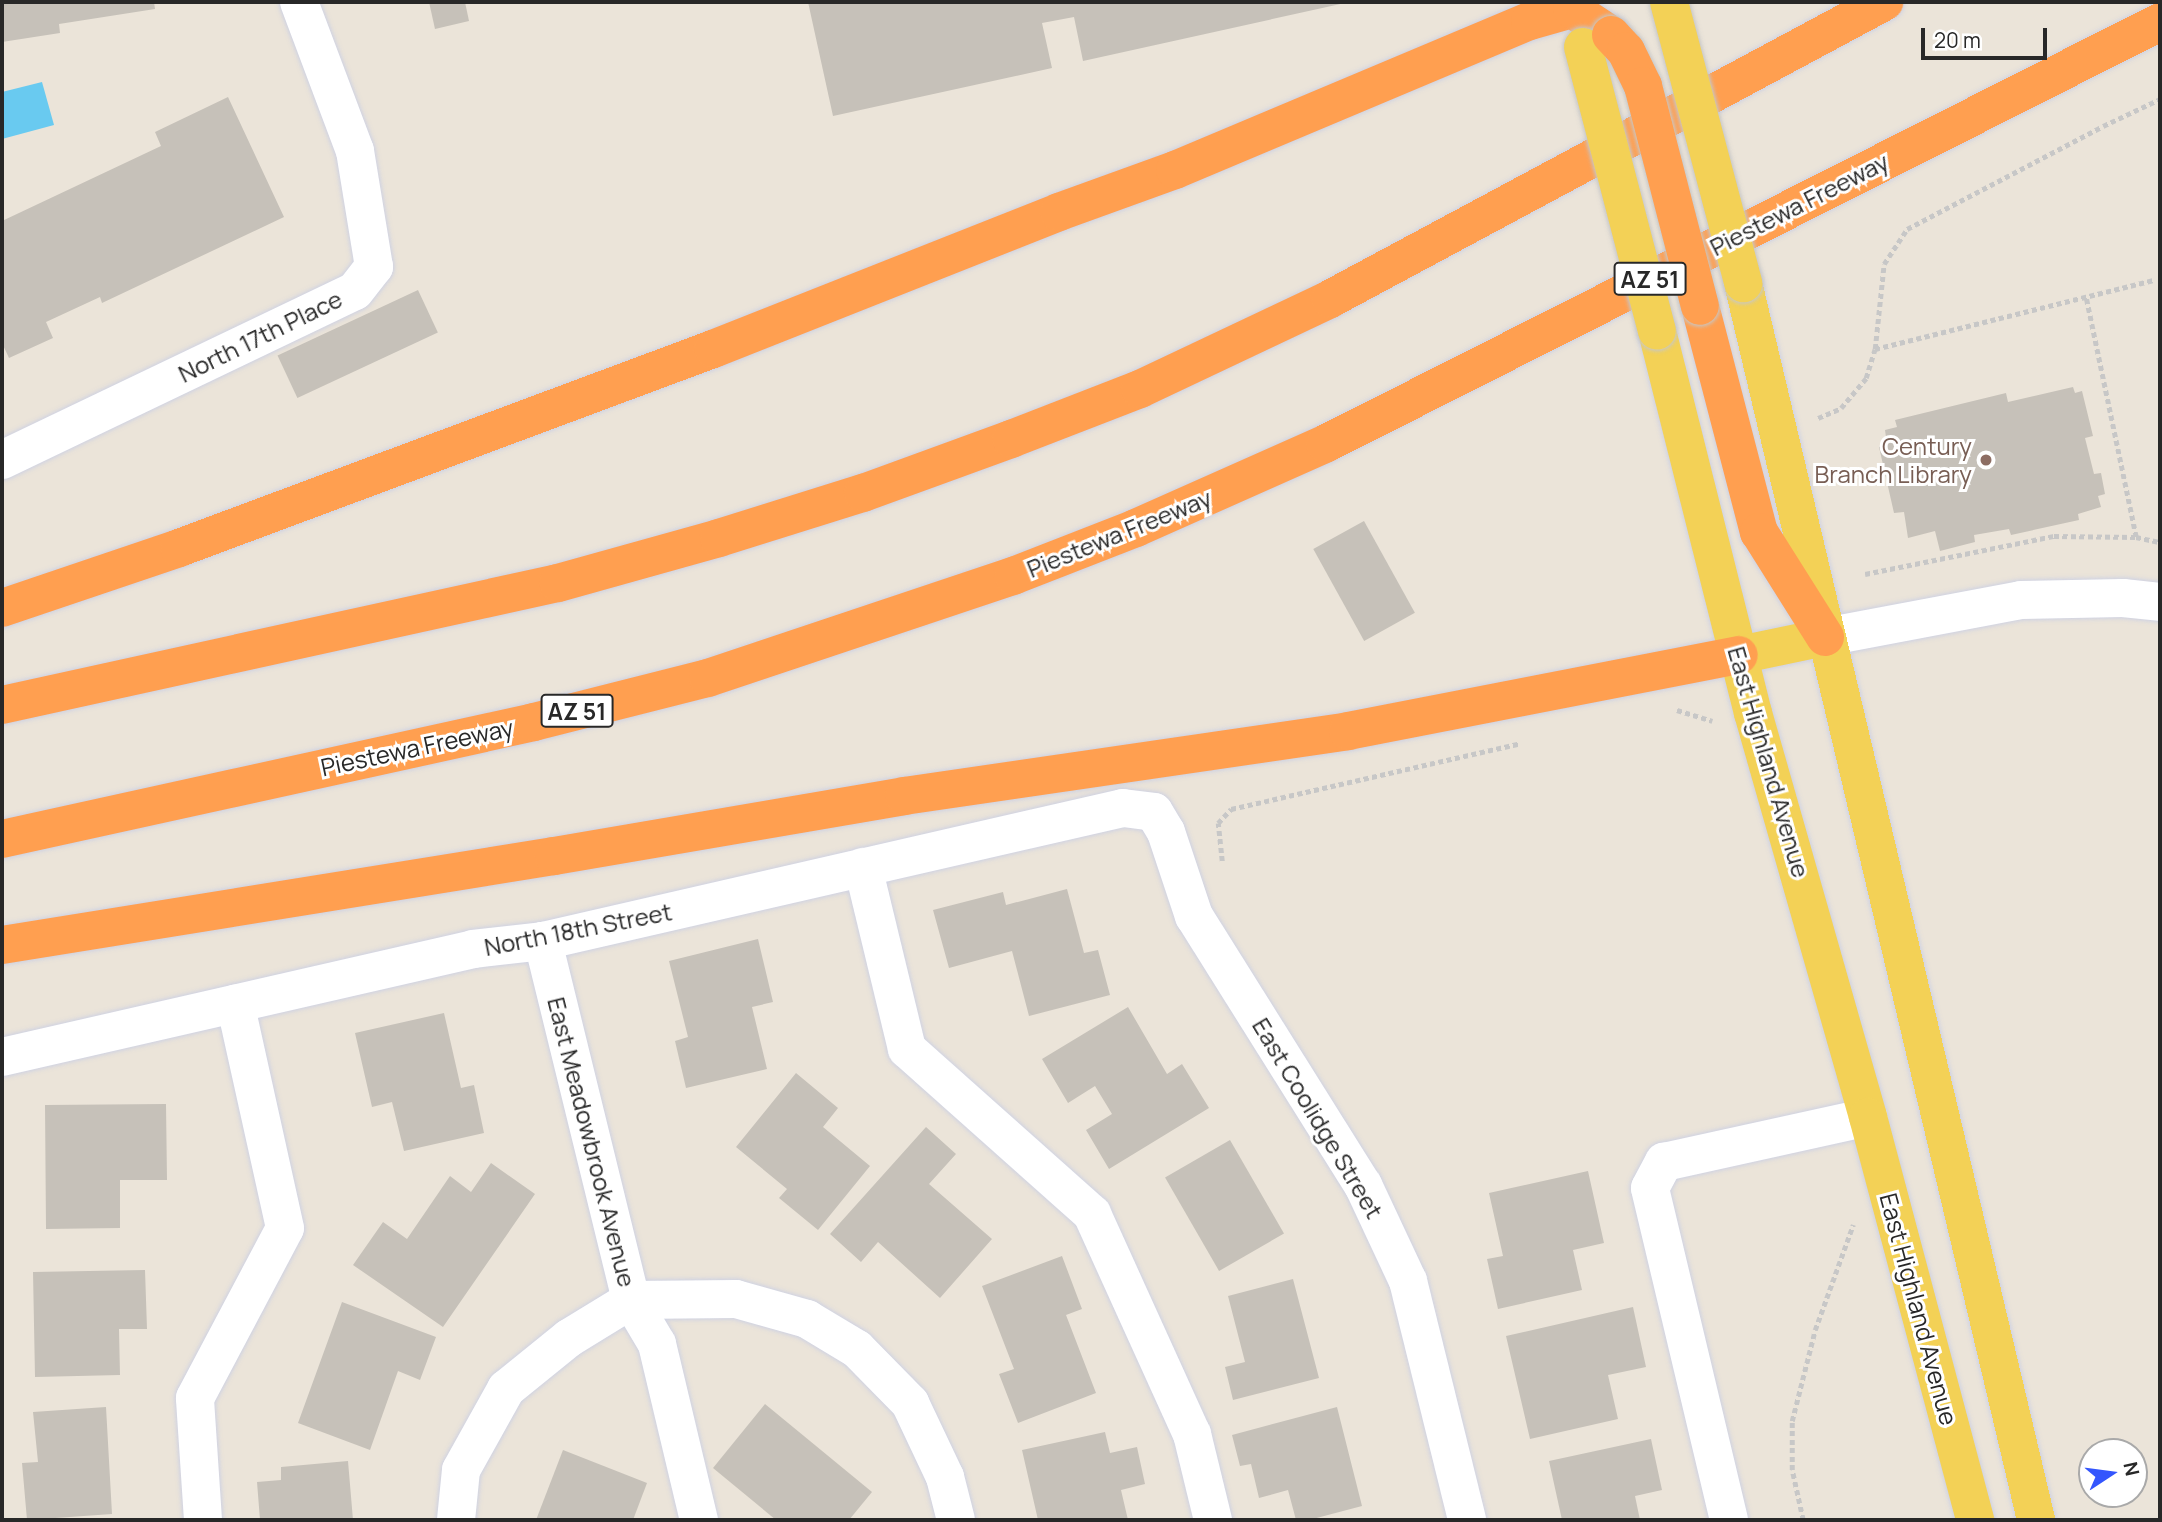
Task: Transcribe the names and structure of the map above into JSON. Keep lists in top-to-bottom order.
{
  "streets": {
    "highway": ["Piestewa Freeway", "AZ 51"],
    "main road": ["East Highland Avenue"],
    "street": [
      "North 17th Place",
      "North 18th Street",
      "East Coolidge Street",
      "East Meadowbrook Avenue"
    ]
  },
  "crossings": [
    ["North 18th Street", "East Coolidge Street"],
    ["North 18th Street", "East Meadowbrook Avenue"]
  ],
  "places": ["Century Branch Library"],
  "scale_bar": "20 m",
  "north": "right"
}
